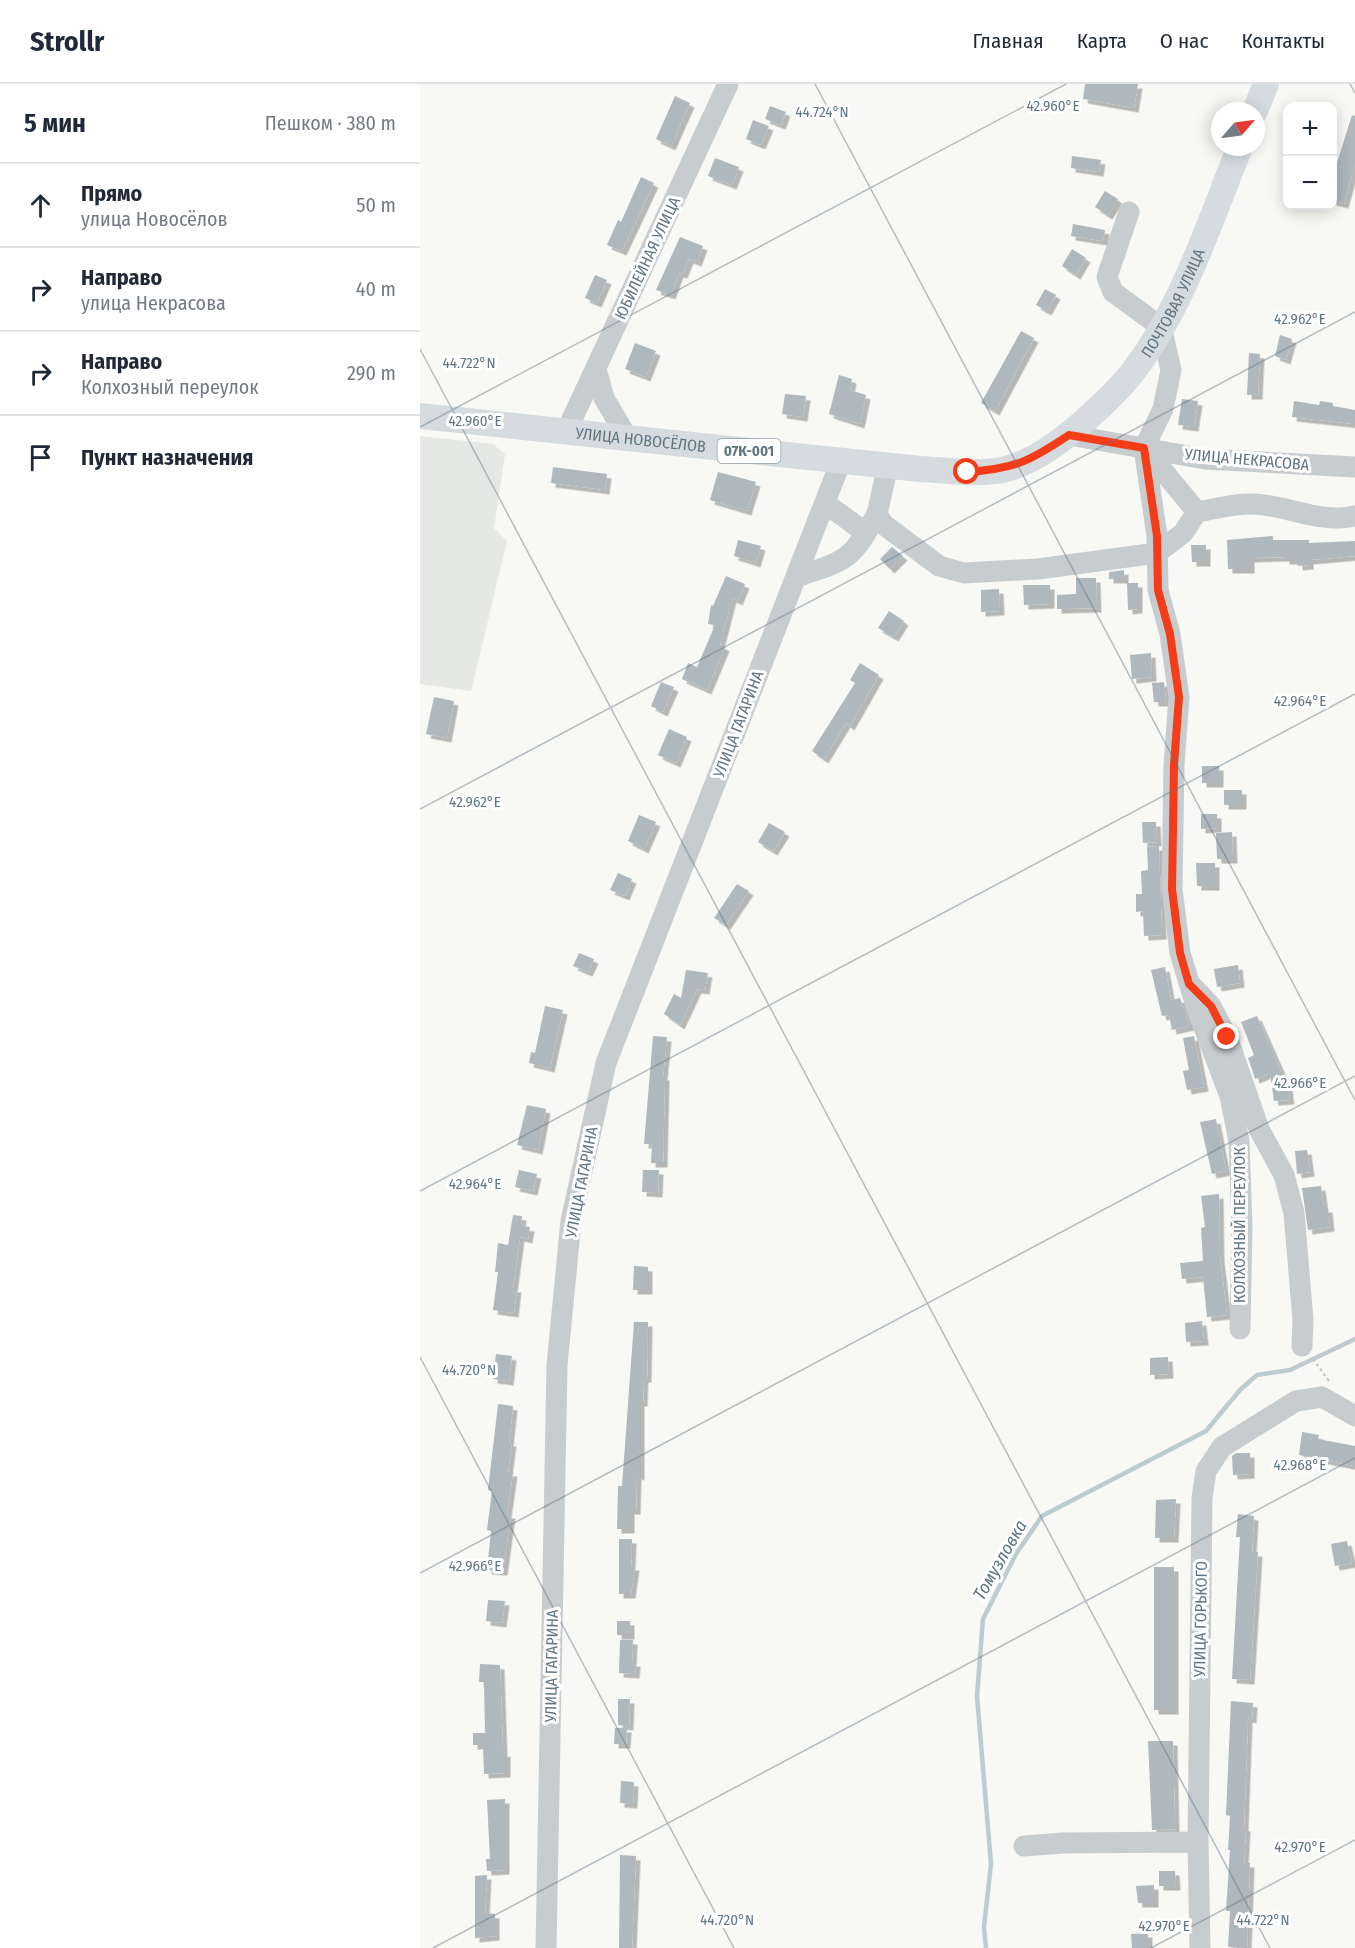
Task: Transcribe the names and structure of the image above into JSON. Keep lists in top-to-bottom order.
{
  "streets": {
    "main road": ["ПОЧТОВАЯ УЛИЦА", "УЛИЦА НОВОСЁЛОВ", "07К-001"],
    "street": [
      "ЮБИЛЕЙНАЯ УЛИЦА",
      "УЛИЦА НЕКРАСОВА",
      "УЛИЦА ГАГАРИНА",
      "КОЛХОЗНЫЙ ПЕРЕУЛОК",
      "УЛИЦА ГОРЬКОГО"
    ]
  },
  "crossings": [
    ["ЮБИЛЕЙНАЯ УЛИЦА", "УЛИЦА НОВОСЁЛОВ"],
    ["ПОЧТОВАЯ УЛИЦА", "УЛИЦА НОВОСЁЛОВ"],
    ["ПОЧТОВАЯ УЛИЦА", "УЛИЦА НЕКРАСОВА"],
    ["УЛИЦА НОВОСЁЛОВ", "УЛИЦА НЕКРАСОВА"],
    ["УЛИЦА НОВОСЁЛОВ", "УЛИЦА ГАГАРИНА"],
    ["УЛИЦА НЕКРАСОВА", "КОЛХОЗНЫЙ ПЕРЕУЛОК"]
  ],
  "water": ["Томузловка"],
  "north": "top right",
  "page": {
    "header": "Strollr",
    "nav": [
      "Главная",
      "Карта",
      "О нас",
      "Контакты"
    ],
    "heading": ["5 мин", "Пешком · 380 m"],
    "map_buttons": ["+", "−"],
    "list": [
      ["Прямо", "улица Новосёлов", "50 m"],
      ["Направо", "улица Некрасова", "40 m"],
      ["Направо", "Колхозный переулок", "290 m"],
      "Пункт назначения"
    ]
  },
  "coordinates": [
    "42.960°E",
    "44.724°N",
    "42.962°E",
    "44.722°N",
    "42.964°E",
    "42.966°E",
    "44.720°N",
    "42.968°E",
    "42.970°E"
  ]
}
